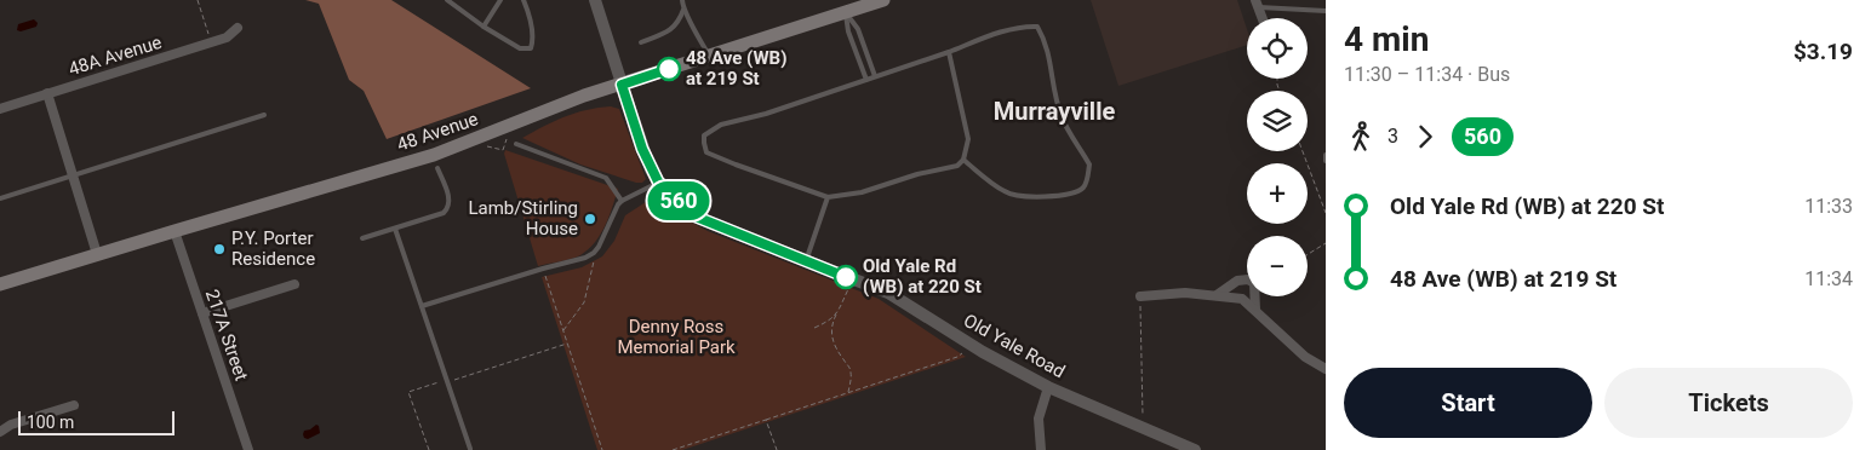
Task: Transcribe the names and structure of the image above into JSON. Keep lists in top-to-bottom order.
{
  "streets": {
    "main road": ["48 Avenue"],
    "street": ["48A Avenue", "217A Street", "Old Yale Road"]
  },
  "crossings": [
    ["48 Avenue", "217A Street"],
    ["48 Avenue", "Old Yale Road"]
  ],
  "districts": ["Murrayville"],
  "parks": ["Denny Ross Memorial Park"],
  "places": [
    "48 Ave (WB) at 219 St",
    "Lamb/Stirling House",
    "P.Y. Porter Residence",
    "Old Yale Rd (WB) at 220 St"
  ],
  "lines": ["bus line 560"],
  "scale_bar": "100 m",
  "page": {
    "on_map": "560",
    "heading": ["4 min", "11:30 – 11:34 · Bus", "$3.19"],
    "map_buttons": ["+", "−"],
    "legs": ["3", "560"],
    "list": [
      {
        "name": "Old Yale Rd (WB) at 220 St",
        "value": "11:33"
      },
      {
        "name": "48 Ave (WB) at 219 St",
        "value": "11:34"
      }
    ],
    "buttons": ["Start", "Tickets"],
    "scale": "100 m"
  }
}
